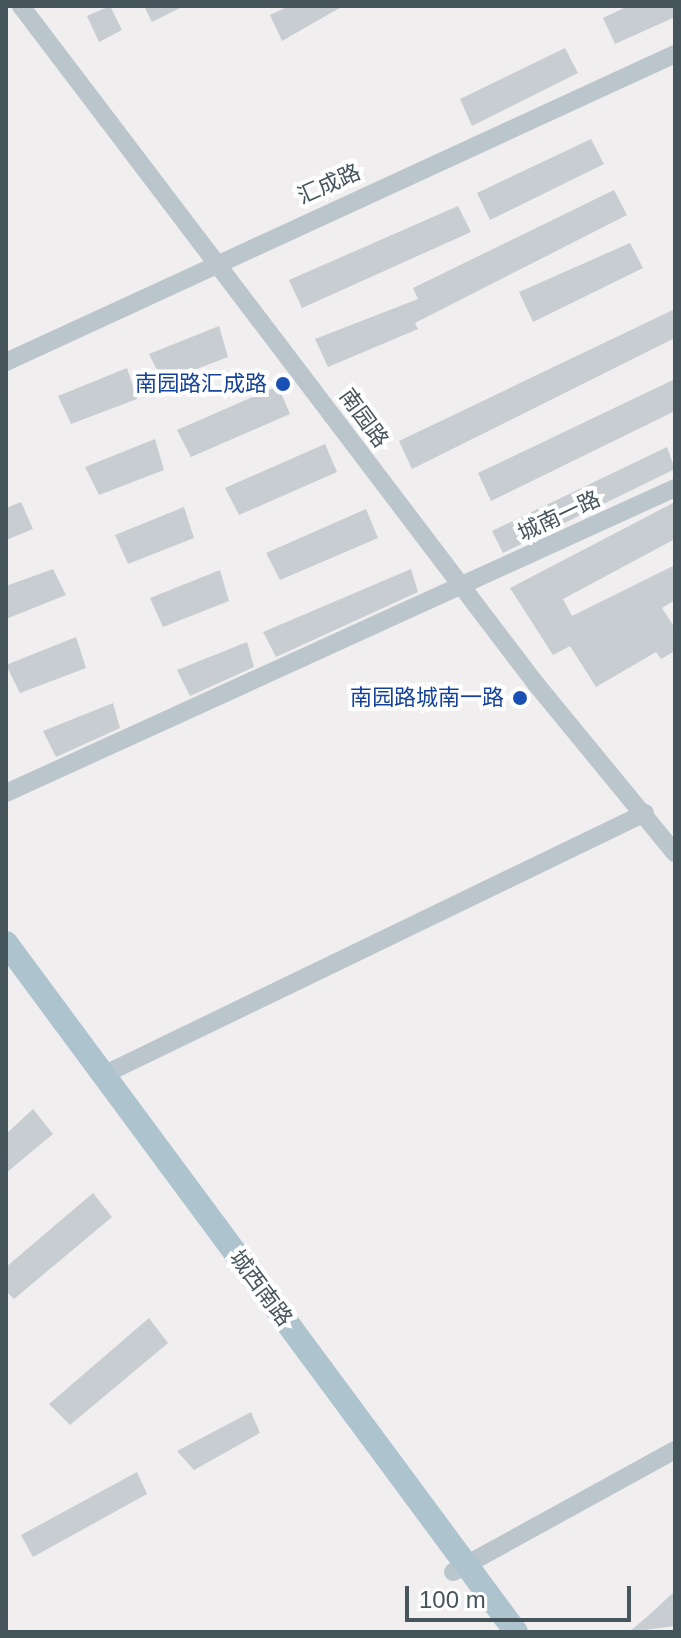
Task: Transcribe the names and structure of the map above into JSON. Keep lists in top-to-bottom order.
{
  "streets": {
    "main road": ["城西南路"],
    "street": ["汇成路", "南园路", "城南一路"]
  },
  "crossings": [
    ["汇成路", "南园路"],
    ["南园路", "城南一路"]
  ],
  "places": ["南园路汇成路", "南园路城南一路"],
  "scale_bar": "100 m"
}
